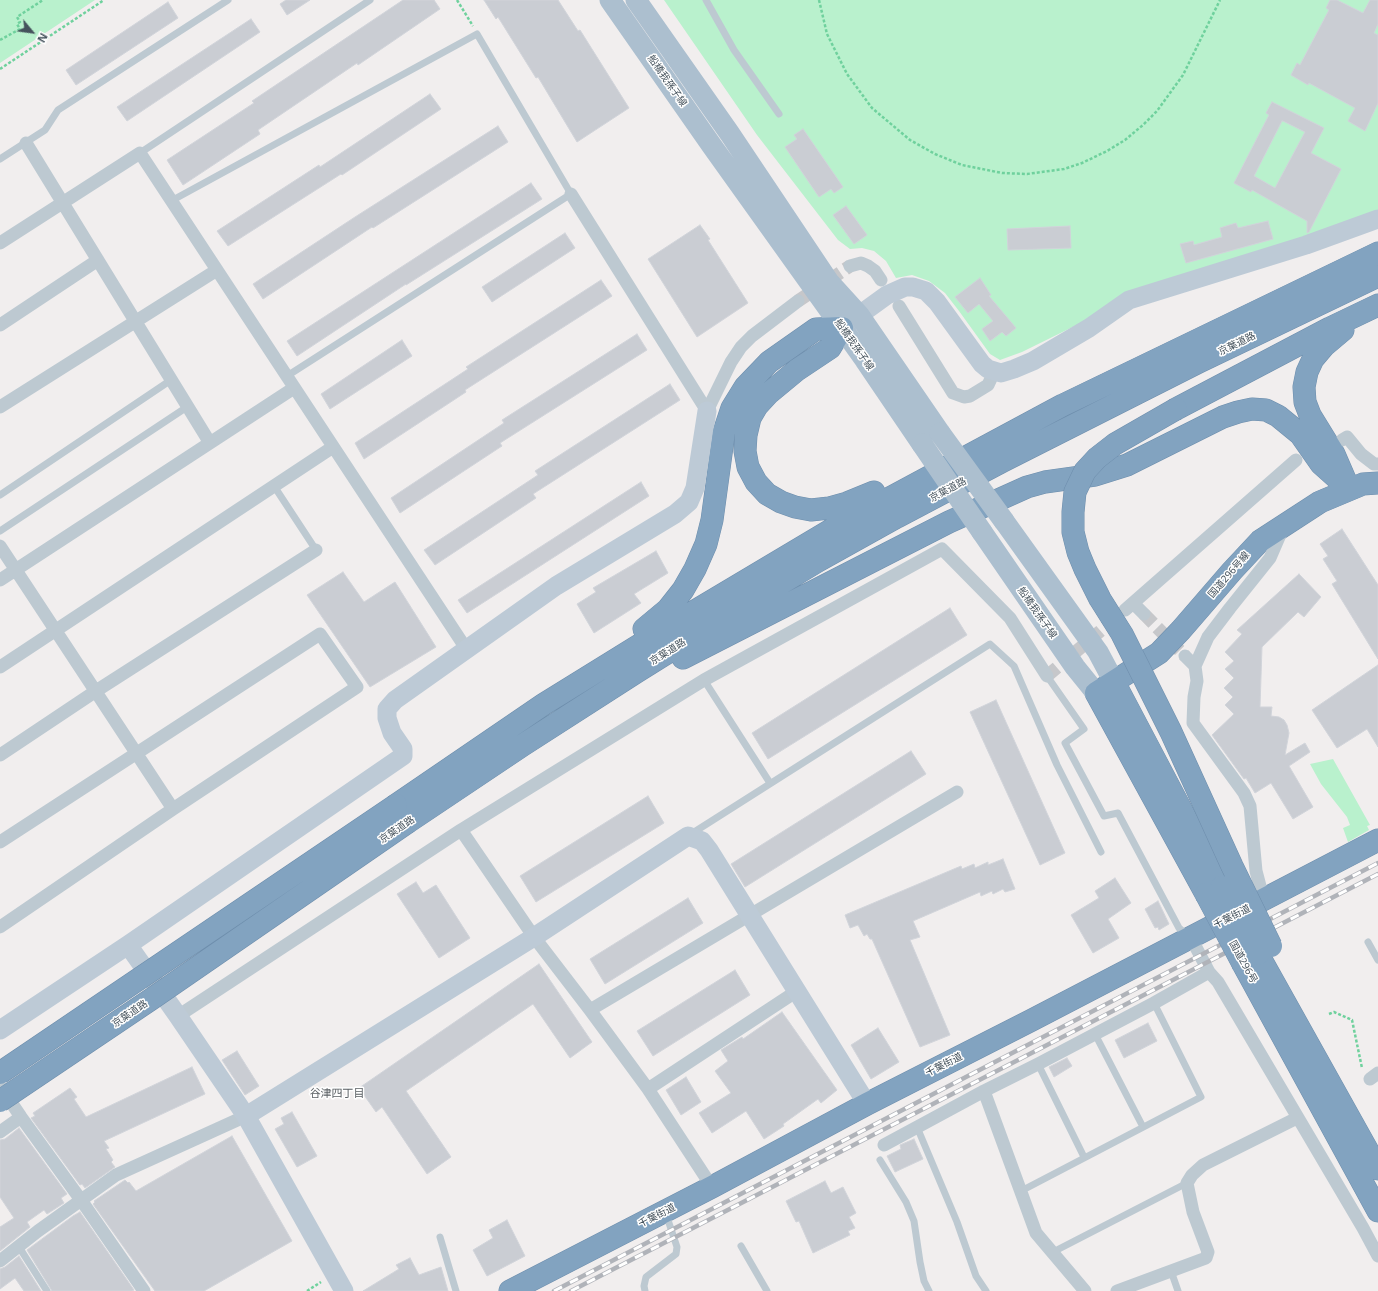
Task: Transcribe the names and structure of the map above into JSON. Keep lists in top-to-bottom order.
{
  "streets": {
    "highway": [
      "京葉道路",
      "国道296号線",
      "千葉街道",
      "国道296号"
    ],
    "main road": ["船橋我孫子線"]
  },
  "crossings": [
    ["船橋我孫子線", "国道296号線"],
    ["船橋我孫子線", "国道296号"],
    ["国道296号線", "国道296号"]
  ],
  "districts": ["谷津四丁目"],
  "north": "bottom right"
}
